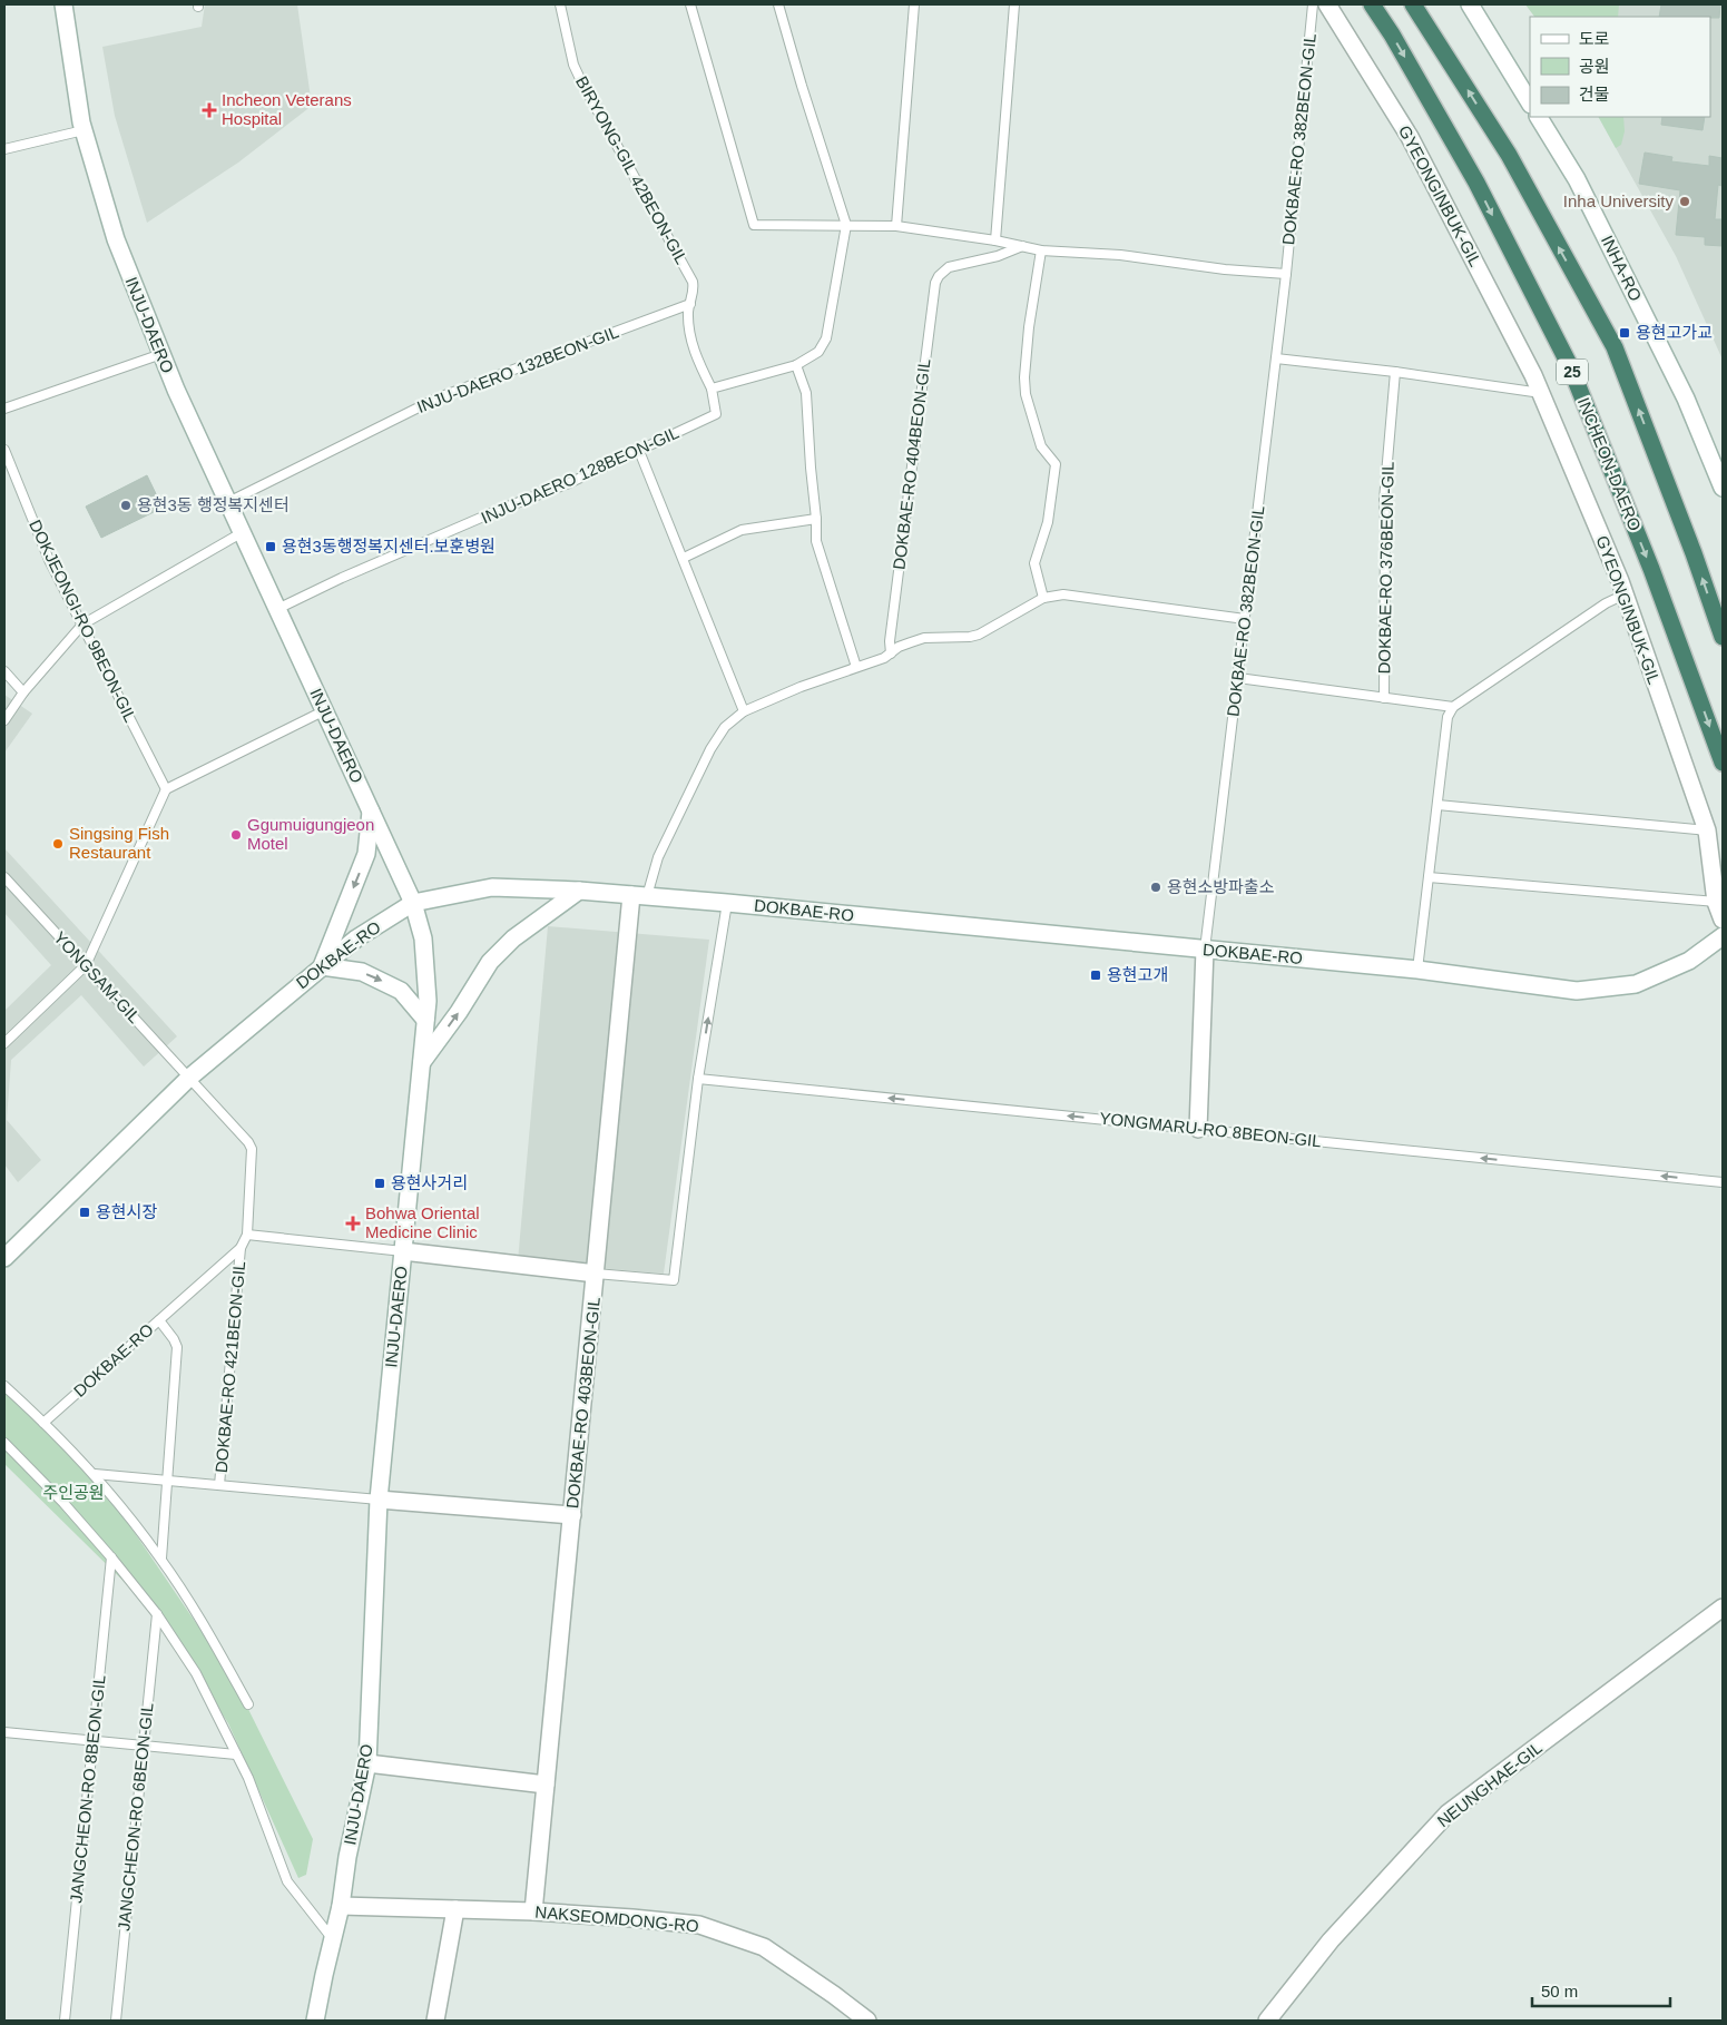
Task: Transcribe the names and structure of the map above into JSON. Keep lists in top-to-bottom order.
{
  "streets": {
    "highway": ["25", "INCHEON-DAERO"],
    "main road": [
      "GYEONGINBUK-GIL",
      "INHA-RO",
      "INJU-DAERO",
      "DOKBAE-RO",
      "DOKBAE-RO 403BEON-GIL",
      "NEUNGHAE-GIL",
      "NAKSEOMDONG-RO"
    ],
    "lane": [
      "DOKBAE-RO 382BEON-GIL",
      "BIRYONG-GIL 42BEON-GIL",
      "INJU-DAERO 132BEON-GIL",
      "DOKBAE-RO 404BEON-GIL",
      "INJU-DAERO 128BEON-GIL",
      "DOKBAE-RO 376BEON-GIL",
      "DOKJEONGI-RO 9BEON-GIL",
      "YONGSAM-GIL",
      "YONGMARU-RO 8BEON-GIL",
      "DOKBAE-RO 421BEON-GIL",
      "JANGCHEON-RO 8BEON-GIL",
      "JANGCHEON-RO 6BEON-GIL"
    ]
  },
  "crossings": [
    ["DOKBAE-RO 382BEON-GIL", "DOKBAE-RO 376BEON-GIL"],
    ["DOKBAE-RO 382BEON-GIL", "DOKBAE-RO"],
    ["BIRYONG-GIL 42BEON-GIL", "INJU-DAERO 132BEON-GIL"],
    ["BIRYONG-GIL 42BEON-GIL", "INJU-DAERO 128BEON-GIL"],
    ["INJU-DAERO", "INJU-DAERO 132BEON-GIL"],
    ["INJU-DAERO", "INJU-DAERO 128BEON-GIL"],
    ["INJU-DAERO", "DOKBAE-RO"],
    ["INJU-DAERO", "NAKSEOMDONG-RO"],
    ["DOKBAE-RO", "YONGSAM-GIL"],
    ["DOKBAE-RO", "DOKBAE-RO 421BEON-GIL"],
    ["DOKBAE-RO", "DOKBAE-RO 403BEON-GIL"],
    ["YONGSAM-GIL", "DOKBAE-RO 421BEON-GIL"],
    ["DOKBAE-RO 403BEON-GIL", "NAKSEOMDONG-RO"]
  ],
  "one_way": ["YONGMARU-RO 8BEON-GIL"],
  "parks": ["주인공원"],
  "places": {
    "health": ["Incheon Veterans Hospital", "Bohwa Oriental Medicine Clinic"],
    "other": [
      "Inha University",
      "용현3동 행정복지센터",
      "Ggumuigungjeon Motel",
      "Singsing Fish Restaurant",
      "용현소방파출소"
    ],
    "transit": [
      "용현고가교",
      "용현3동행정복지센터.보훈병원",
      "용현고개",
      "용현사거리",
      "용현시장"
    ]
  },
  "legend": ["도로", "공원", "건물"],
  "scale_bar": "50 m"
}
